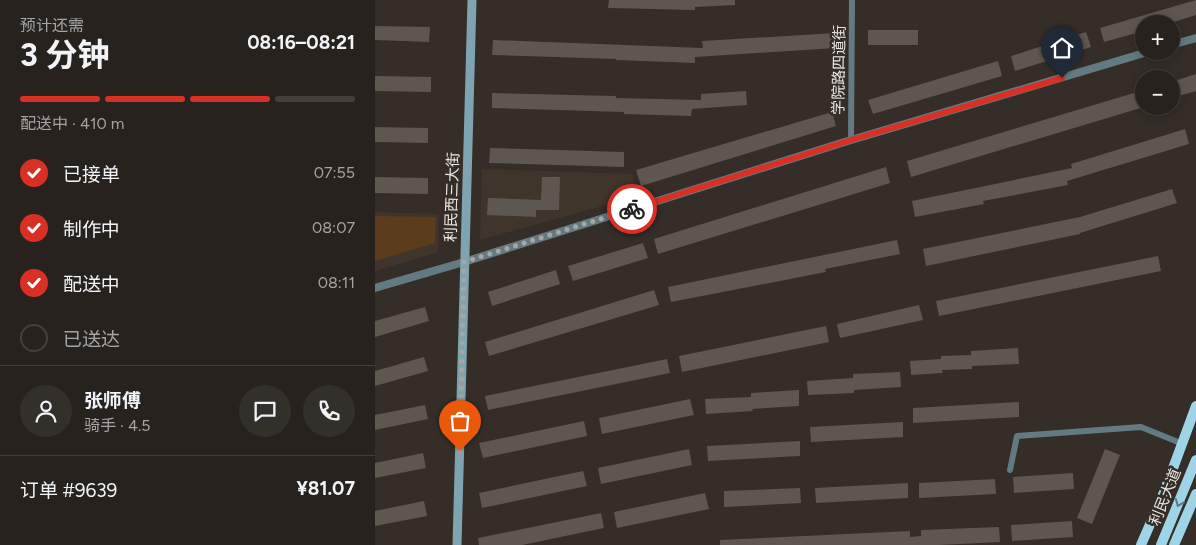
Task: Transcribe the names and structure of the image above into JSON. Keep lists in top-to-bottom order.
{
  "streets": {
    "highway": ["利民大道"],
    "main road": ["利民西三大街"],
    "street": ["学院路四道街"]
  },
  "page": {
    "heading": ["3 分钟", "预计还需", "08:16–08:21"],
    "panel": [
      "张师傅",
      "骑手 · 4.5",
      "订单 #9639",
      "¥81.07"
    ],
    "map_buttons": ["+", "−"],
    "bar": "配送中 · 410 m",
    "list": [
      ["已接单", "07:55"],
      ["制作中", "08:07"],
      ["配送中", "08:11"],
      "已送达"
    ]
  }
}
